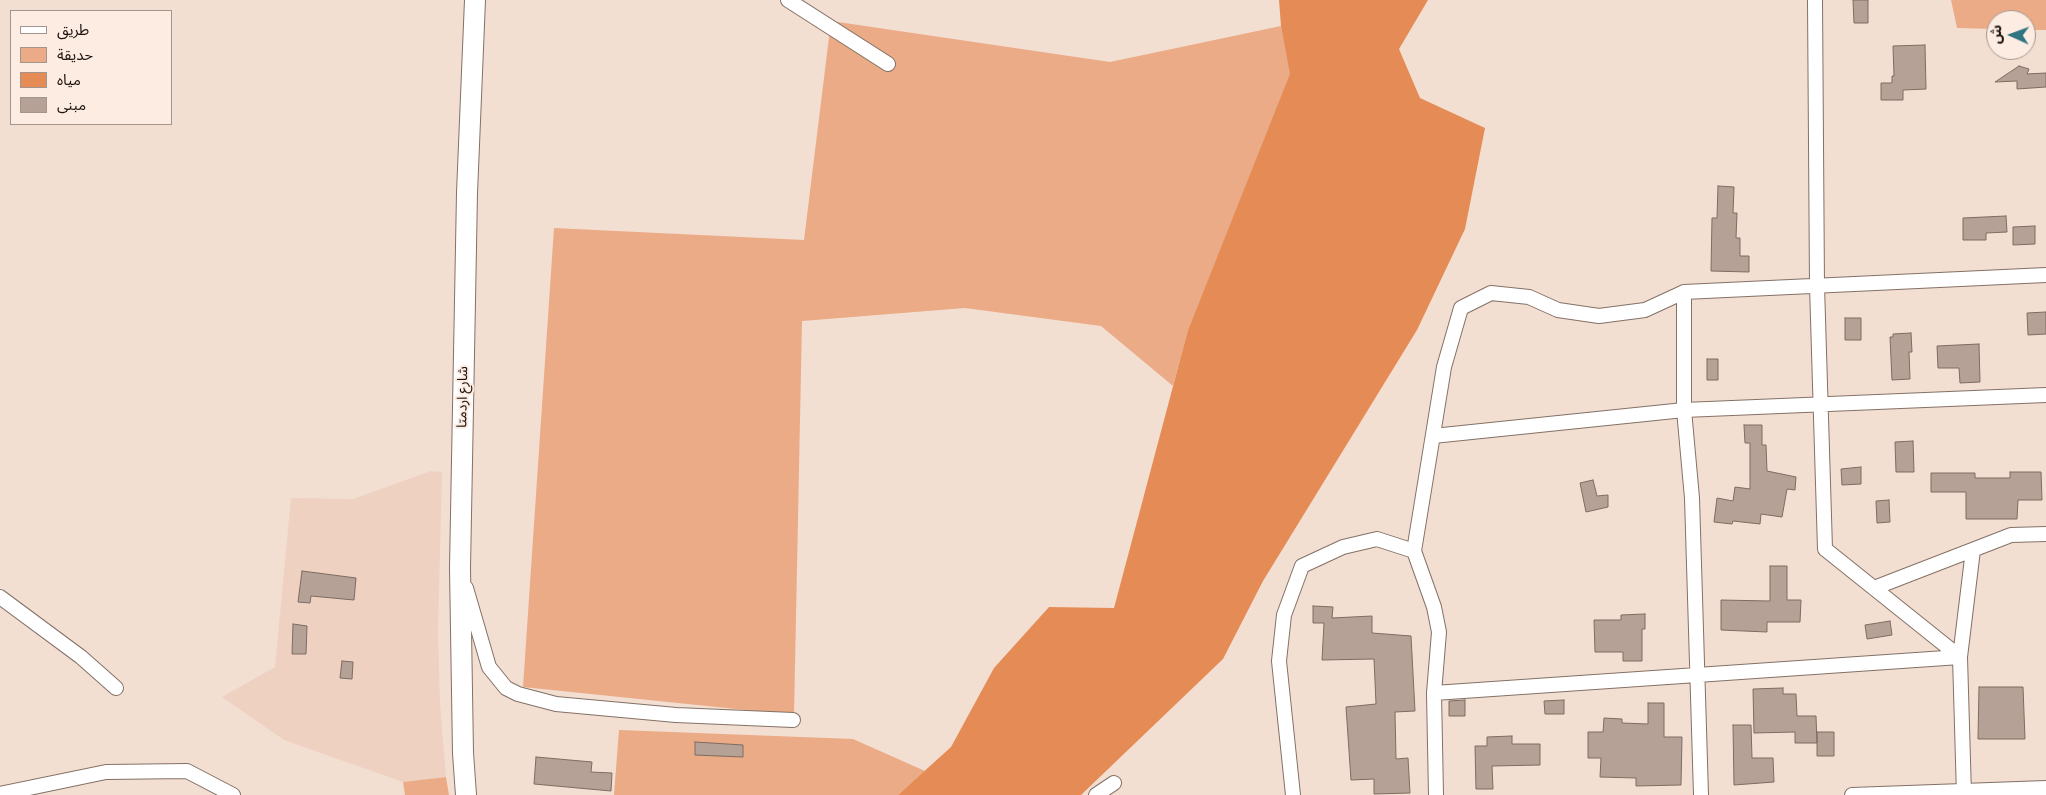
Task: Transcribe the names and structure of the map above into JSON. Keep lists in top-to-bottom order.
{
  "streets": {
    "main road": ["شارع اردمتا"]
  },
  "legend": [
    "طريق",
    "حديقة",
    "مياه",
    "مبنى"
  ],
  "north": "left"
}
